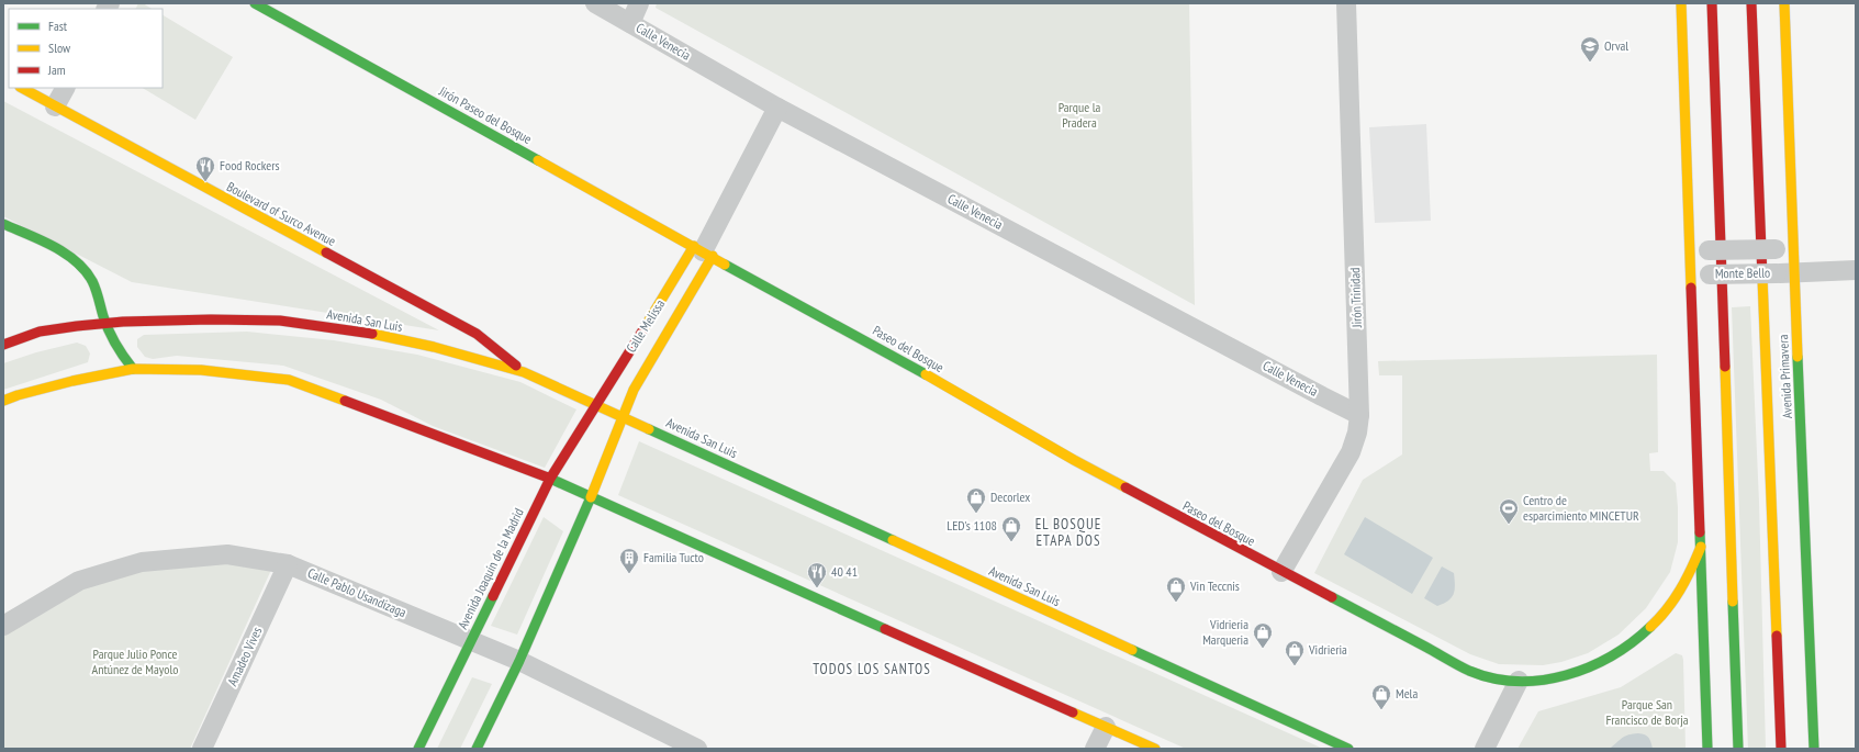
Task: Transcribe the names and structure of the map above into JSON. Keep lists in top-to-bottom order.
{
  "streets": {
    "main road": [
      "Jirón Paseo del Bosque",
      "Boulevard of Surco Avenue",
      "Avenida San Luis",
      "Calle Melissa",
      "Paseo del Bosque",
      "Avenida Primavera",
      "Avenida Joaquín de la Madrid"
    ],
    "street": [
      "Calle Venecia",
      "Monte Bello",
      "Jirón Trinidad",
      "Calle Pablo Usandizaga",
      "Amadeo Vives"
    ]
  },
  "crossings": [
    ["Calle Venecia", "Jirón Trinidad"],
    ["Calle Venecia", "Calle Melissa"],
    ["Jirón Paseo del Bosque", "Calle Melissa"],
    ["Jirón Paseo del Bosque", "Paseo del Bosque"],
    ["Boulevard of Surco Avenue", "Avenida San Luis"],
    ["Monte Bello", "Avenida Primavera"],
    ["Jirón Trinidad", "Paseo del Bosque"],
    ["Avenida San Luis", "Calle Melissa"],
    ["Avenida San Luis", "Avenida Joaquín de la Madrid"],
    ["Calle Melissa", "Paseo del Bosque"],
    ["Calle Melissa", "Avenida Joaquín de la Madrid"],
    ["Avenida Joaquín de la Madrid", "Calle Pablo Usandizaga"],
    ["Calle Pablo Usandizaga", "Amadeo Vives"]
  ],
  "districts": ["EL BOSQUE ETAPA DOS", "TODOS LOS SANTOS"],
  "parks": ["Parque la Pradera", "Parque Julio Ponce Antúnez de Mayolo", "Parque San Francisco de Borja"],
  "places": {
    "school or university": ["Orval"],
    "restaurant": ["Food Rockers", "40 41"],
    "shop": [
      "Decorlex",
      "LED's 1108",
      "Vin Teccnis",
      "Vidrieria Marqueria",
      "Vidrieria",
      "Mela"
    ],
    "sports": ["Centro de esparcimiento MINCETUR"],
    "building": ["Familia Tucto"]
  },
  "legend": ["Fast", "Slow", "Jam"]
}
